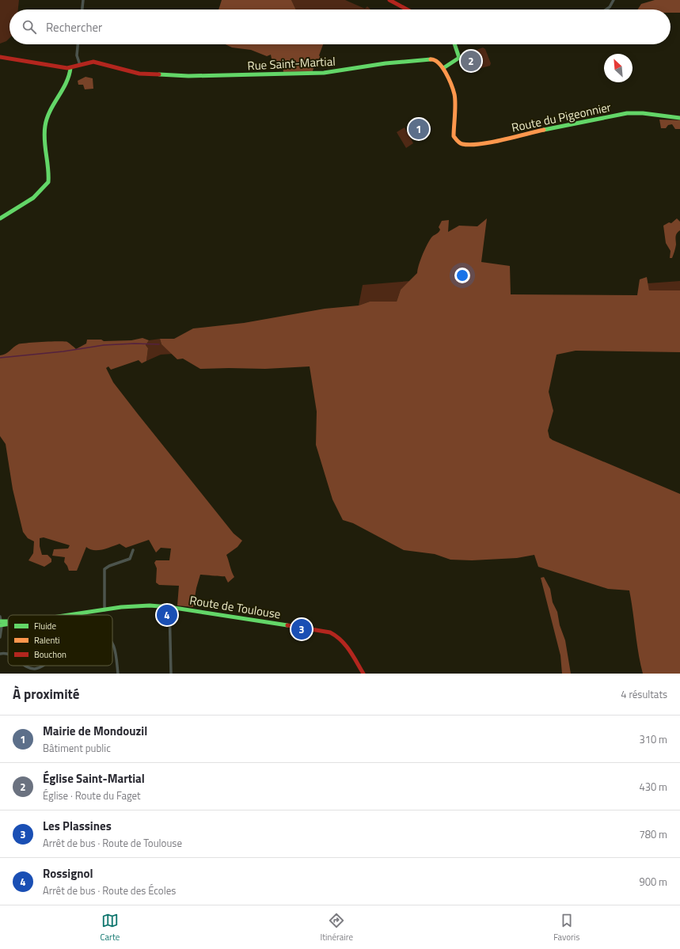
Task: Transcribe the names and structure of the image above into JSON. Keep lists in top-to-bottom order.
{
  "streets": {
    "street": ["Rue Saint-Martial", "Route du Pigeonnier", "Route de Toulouse"]
  },
  "crossings": [
    ["Rue Saint-Martial", "Route du Pigeonnier"]
  ],
  "legend": ["Fluide", "Ralenti", "Bouchon"],
  "north": "top left",
  "page": {
    "search": "Rechercher",
    "pins": [
      "2",
      "1",
      "4",
      "3"
    ],
    "heading": ["À proximité", "4 résultats"],
    "list": [
      {
        "mark": "1",
        "name": "Mairie de Mondouzil",
        "note": "Bâtiment public",
        "value": "310 m"
      },
      {
        "mark": "2",
        "name": "Église Saint-Martial",
        "note": "Église · Route du Faget",
        "value": "430 m"
      },
      {
        "mark": "3",
        "name": "Les Plassines",
        "note": "Arrêt de bus · Route de Toulouse",
        "value": "780 m"
      },
      {
        "mark": "4",
        "name": "Rossignol",
        "note": "Arrêt de bus · Route des Écoles",
        "value": "900 m"
      }
    ],
    "nav": ["Carte", "Itinéraire", "Favoris"]
  }
}
